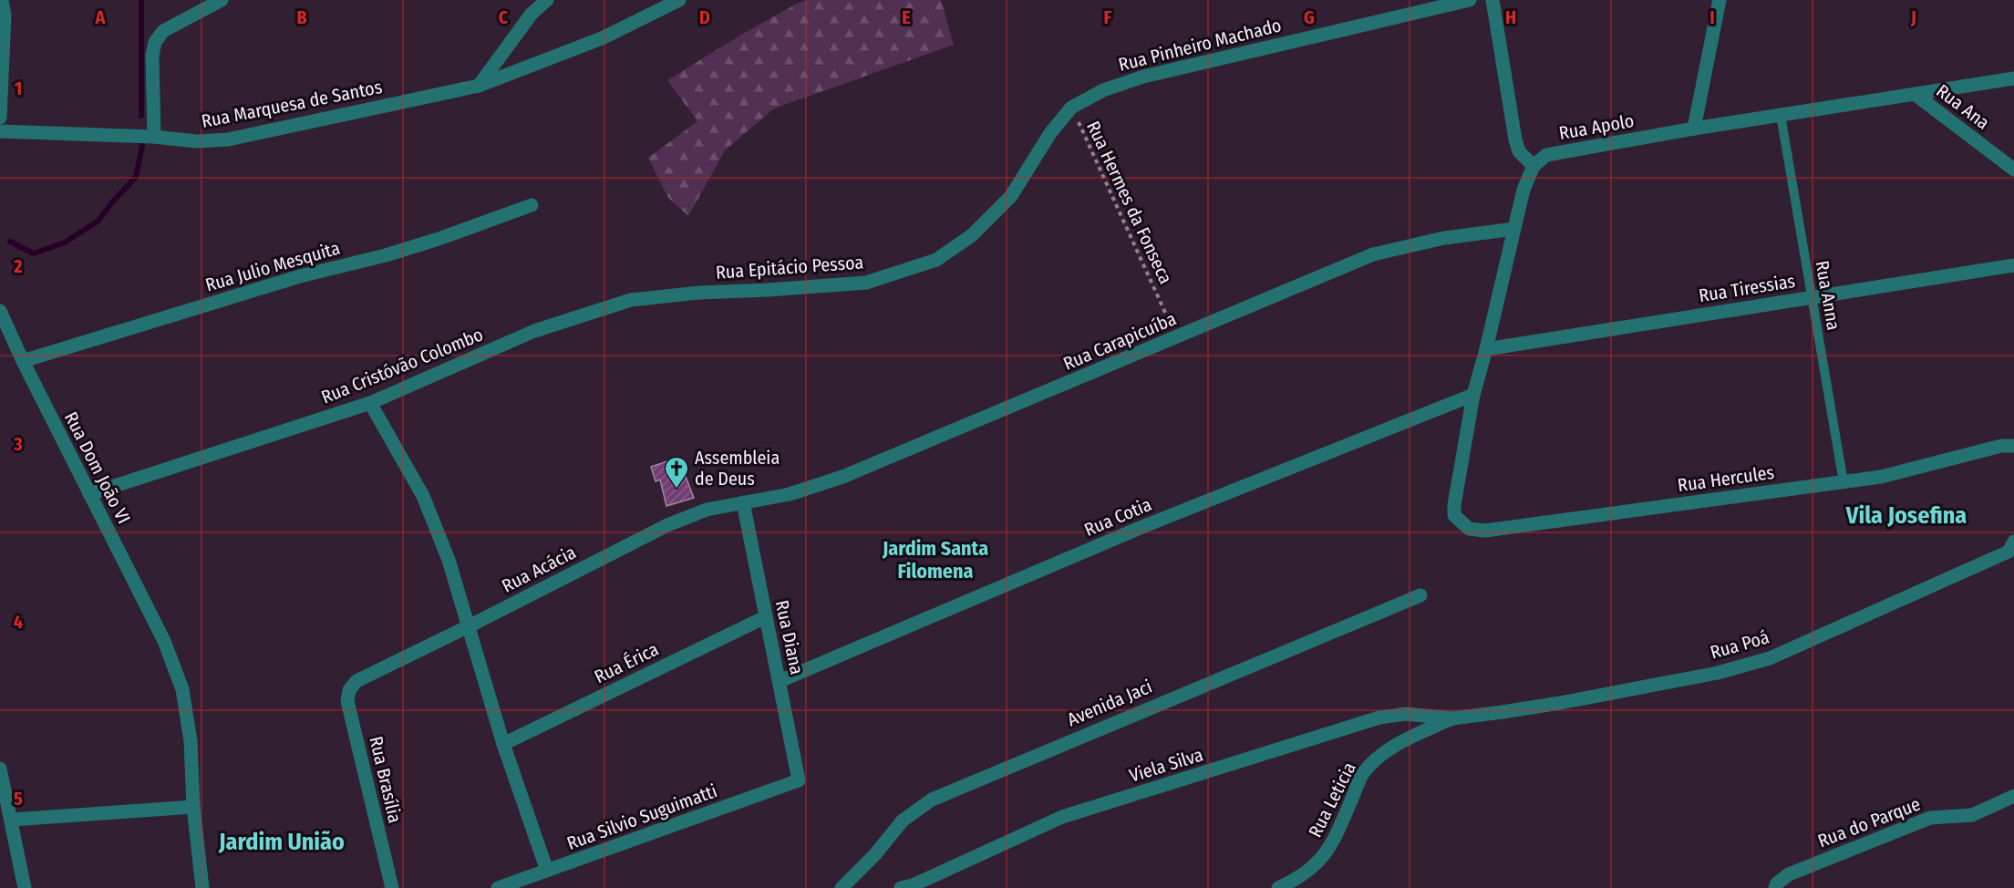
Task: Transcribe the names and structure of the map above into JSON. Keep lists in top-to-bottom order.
{
  "streets": {
    "street": [
      "Rua Pinheiro Machado",
      "Rua Marquesa de Santos",
      "Rua Ana",
      "Rua Apolo",
      "Rua Julio Mesquita",
      "Rua Epitácio Pessoa",
      "Rua Tiressias",
      "Rua Carapicuíba",
      "Rua Cristóvão Colombo",
      "Rua Dom João VI",
      "Rua Hercules",
      "Rua Cotia",
      "Rua Acácia",
      "Rua Diana",
      "Rua Poá",
      "Rua Érica",
      "Avenida Jaci",
      "Viela Silva",
      "Rua Brasília",
      "Rua Leticia",
      "Rua Silvio Suguimatti",
      "Rua do Parque"
    ],
    "lane": ["Rua Anna"],
    "path": ["Rua Hermes da Fonseca"]
  },
  "crossings": [
    ["Rua Pinheiro Machado", "Rua Hermes da Fonseca"],
    ["Rua Pinheiro Machado", "Rua Epitácio Pessoa"],
    ["Rua Ana", "Rua Apolo"],
    ["Rua Apolo", "Rua Anna"],
    ["Rua Hermes da Fonseca", "Rua Epitácio Pessoa"],
    ["Rua Hermes da Fonseca", "Rua Carapicuíba"],
    ["Rua Julio Mesquita", "Rua Dom João VI"],
    ["Rua Epitácio Pessoa", "Rua Cristóvão Colombo"],
    ["Rua Tiressias", "Rua Anna"],
    ["Rua Anna", "Rua Hercules"],
    ["Rua Carapicuíba", "Rua Acácia"],
    ["Rua Carapicuíba", "Rua Diana"],
    ["Rua Cristóvão Colombo", "Rua Dom João VI"],
    ["Rua Hercules", "Rua Cotia"],
    ["Rua Cotia", "Rua Diana"],
    ["Rua Acácia", "Rua Diana"],
    ["Rua Acácia", "Rua Brasília"],
    ["Rua Diana", "Rua Érica"],
    ["Rua Diana", "Rua Silvio Suguimatti"],
    ["Rua Poá", "Viela Silva"],
    ["Rua Poá", "Rua Leticia"],
    ["Viela Silva", "Rua Leticia"]
  ],
  "districts": ["Vila Josefina", "Jardim Santa Filomena", "Jardim União"],
  "places": {
    "church": ["Assembleia de Deus"]
  },
  "grid": {
    "columns": [
      "A",
      "B",
      "C",
      "D",
      "E",
      "F",
      "G",
      "H",
      "I",
      "J"
    ],
    "rows": [
      "1",
      "2",
      "3",
      "4",
      "5"
    ]
  }
}
